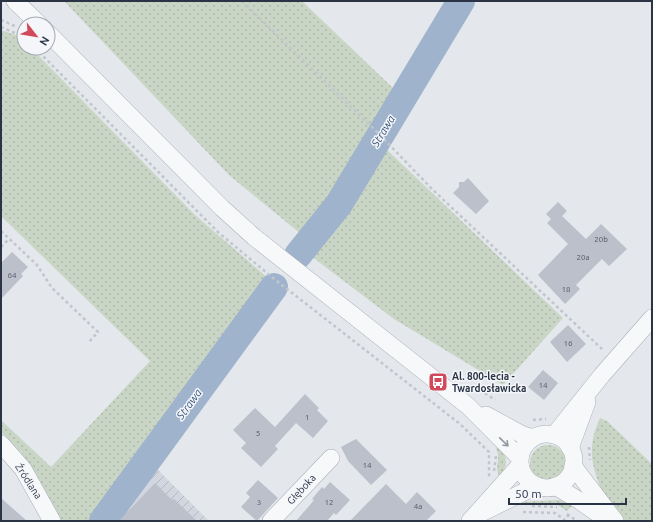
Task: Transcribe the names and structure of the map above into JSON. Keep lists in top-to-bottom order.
{
  "streets": {
    "street": ["Źródlana", "Głęboka"]
  },
  "water": ["Strawa"],
  "places": {
    "bus stop": ["Al. 800-lecia - Twardosławicka"]
  },
  "house_numbers": [
    "20b",
    "20a",
    "64",
    "18",
    "16",
    "14",
    "1",
    "5",
    "14",
    "3",
    "12",
    "4a"
  ],
  "scale_bar": "50 m",
  "north": "bottom right"
}
